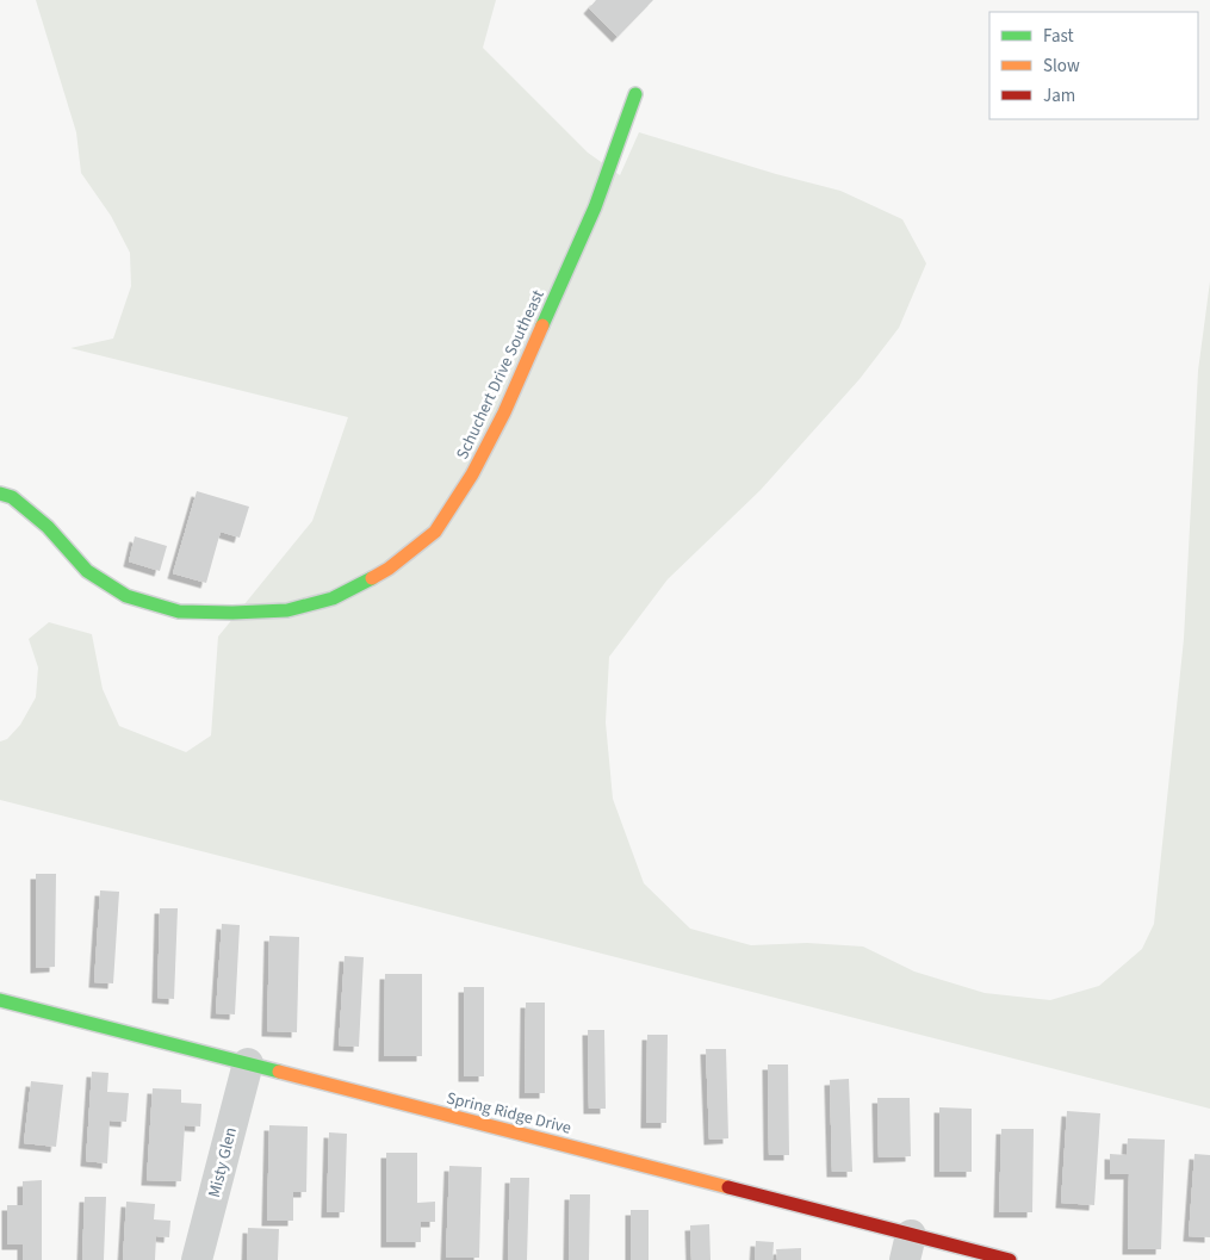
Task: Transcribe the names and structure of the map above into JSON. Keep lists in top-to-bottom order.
{
  "streets": {
    "street": ["Schuchert Drive Southeast", "Spring Ridge Drive", "Misty Glen"]
  },
  "crossings": [
    ["Spring Ridge Drive", "Misty Glen"]
  ],
  "legend": ["Fast", "Slow", "Jam"]
}
